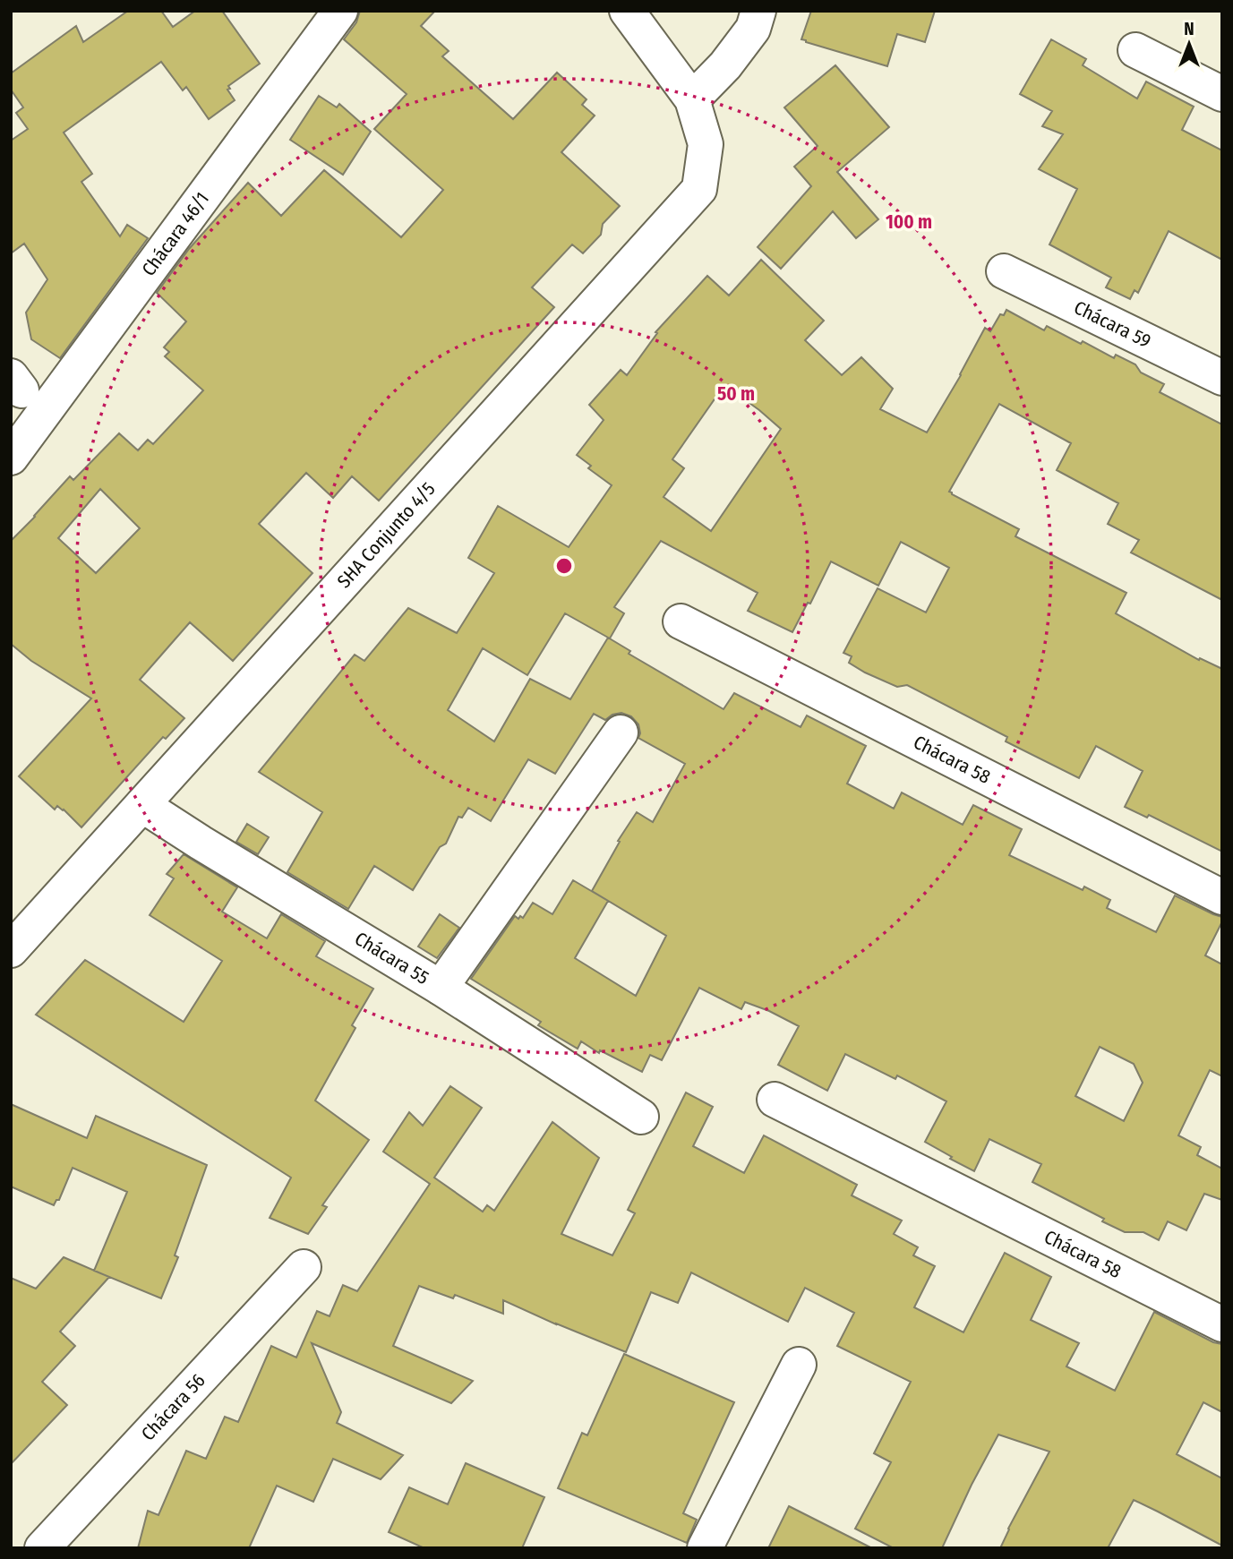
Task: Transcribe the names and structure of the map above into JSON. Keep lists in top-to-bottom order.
{
  "streets": {
    "street": [
      "Chácara 46/1",
      "Chácara 59",
      "SHA Conjunto 4/5",
      "Chácara 58",
      "Chácara 55",
      "Chácara 56"
    ]
  },
  "crossings": [
    ["SHA Conjunto 4/5", "Chácara 55"]
  ],
  "north": "top",
  "rings": ["100 m", "50 m"]
}
